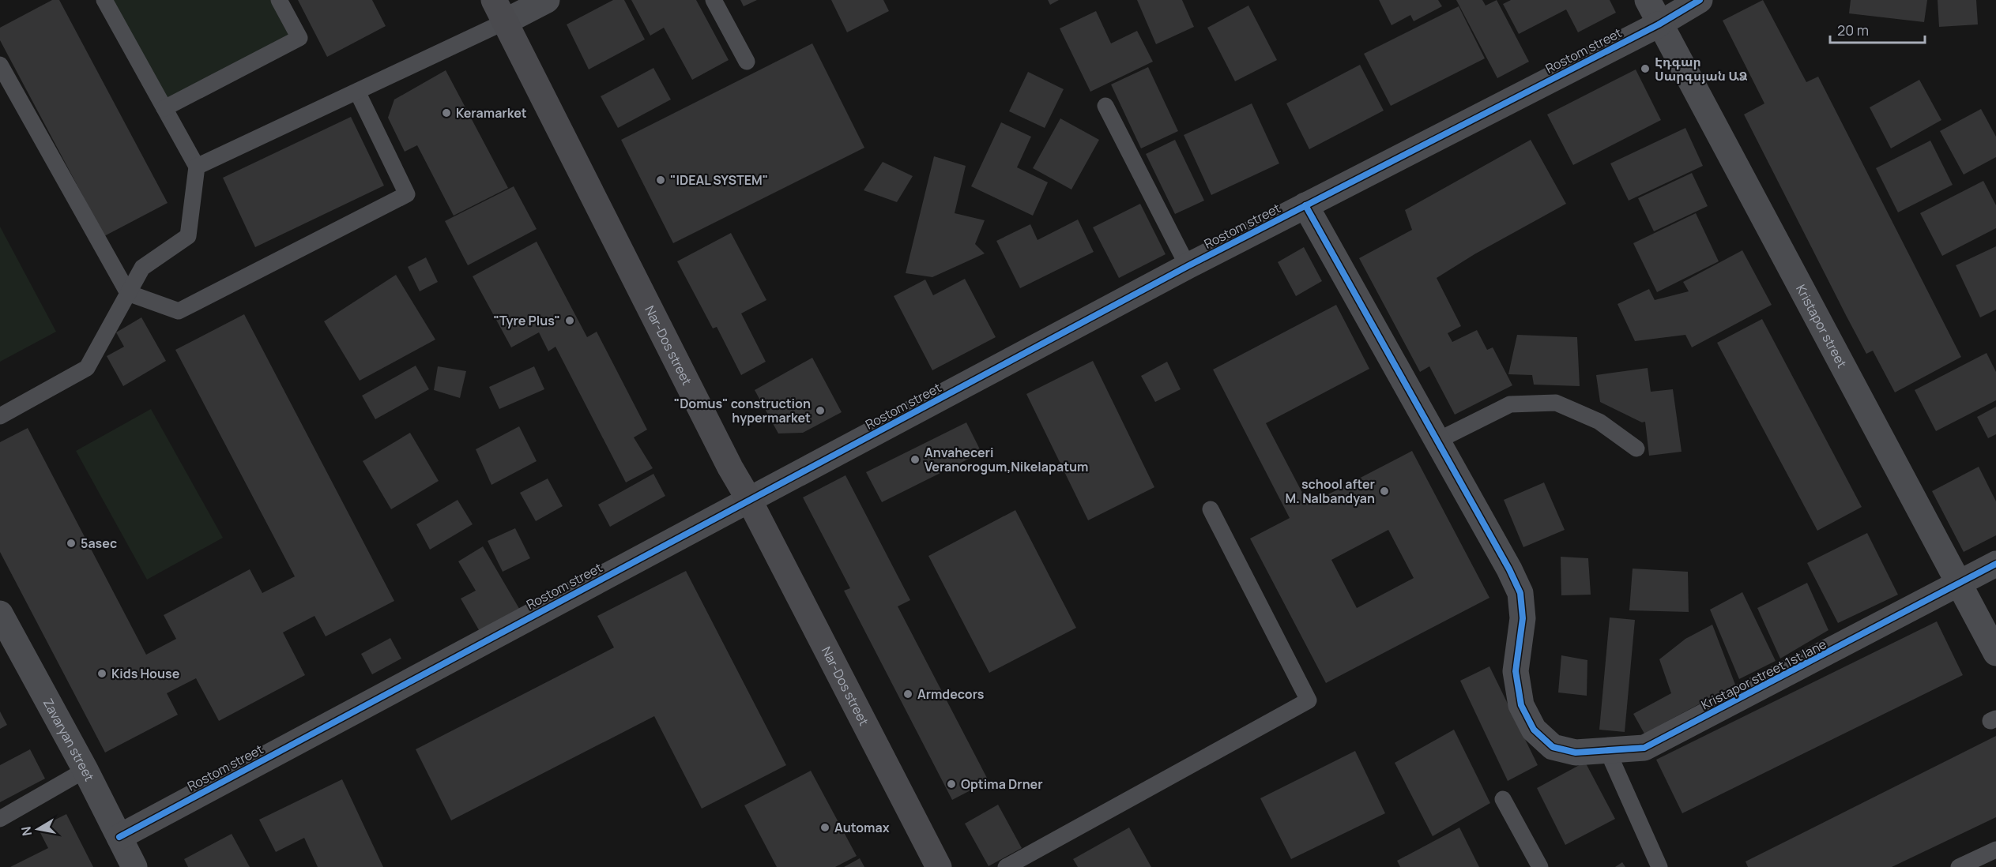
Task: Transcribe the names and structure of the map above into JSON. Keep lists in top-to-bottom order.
{
  "streets": {
    "main road": ["Nar-Dos street"],
    "street": [
      "Rostom street",
      "Kristapor street",
      "Kristapor street 1st lane",
      "Zavaryan street"
    ]
  },
  "crossings": [
    ["Rostom street", "Kristapor street"],
    ["Rostom street", "Nar-Dos street"],
    ["Rostom street", "Zavaryan street"],
    ["Kristapor street", "Kristapor street 1st lane"]
  ],
  "places": [
    "Էդգար Սարգսյան ԱՁ",
    "Keramarket",
    "\"IDEAL SYSTEM\"",
    "\"Tyre Plus\"",
    "\"Domus\" construction hypermarket",
    "Anvaheceri Veranorogum,Nikelapatum",
    "school after M. Nalbandyan",
    "5asec",
    "Kids House",
    "Armdecors",
    "Optima Drner",
    "Automax"
  ],
  "scale_bar": "20 m",
  "north": "left"
}
